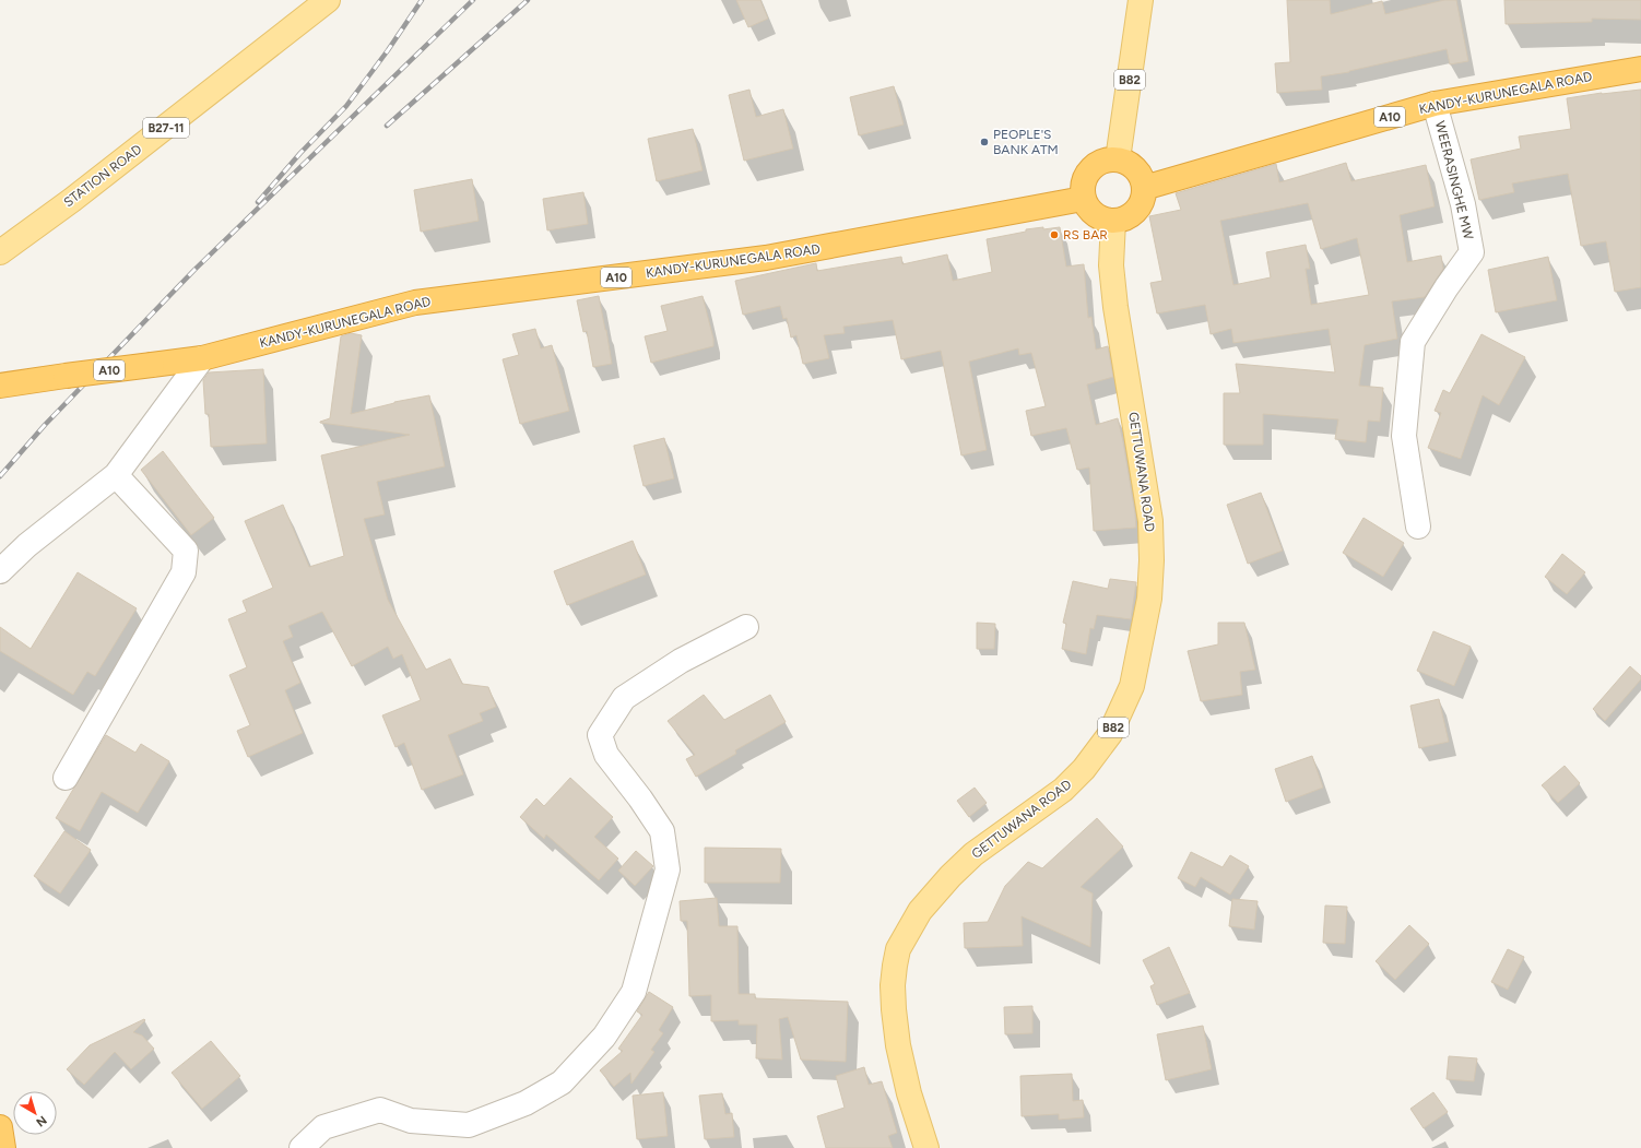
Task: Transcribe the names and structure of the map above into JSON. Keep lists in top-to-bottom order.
{
  "streets": {
    "highway": ["KANDY-KURUNEGALA ROAD", "A10"],
    "main road": [
      "B82",
      "B27-11",
      "STATION ROAD",
      "GETTUWANA ROAD"
    ],
    "street": ["WEERASINGHE MW"]
  },
  "crossings": [
    ["B82", "KANDY-KURUNEGALA ROAD"],
    ["B82", "GETTUWANA ROAD"],
    ["KANDY-KURUNEGALA ROAD", "WEERASINGHE MW"],
    ["KANDY-KURUNEGALA ROAD", "GETTUWANA ROAD"]
  ],
  "places": ["PEOPLE'S BANK ATM", "RS BAR"],
  "north": "bottom right"
}
